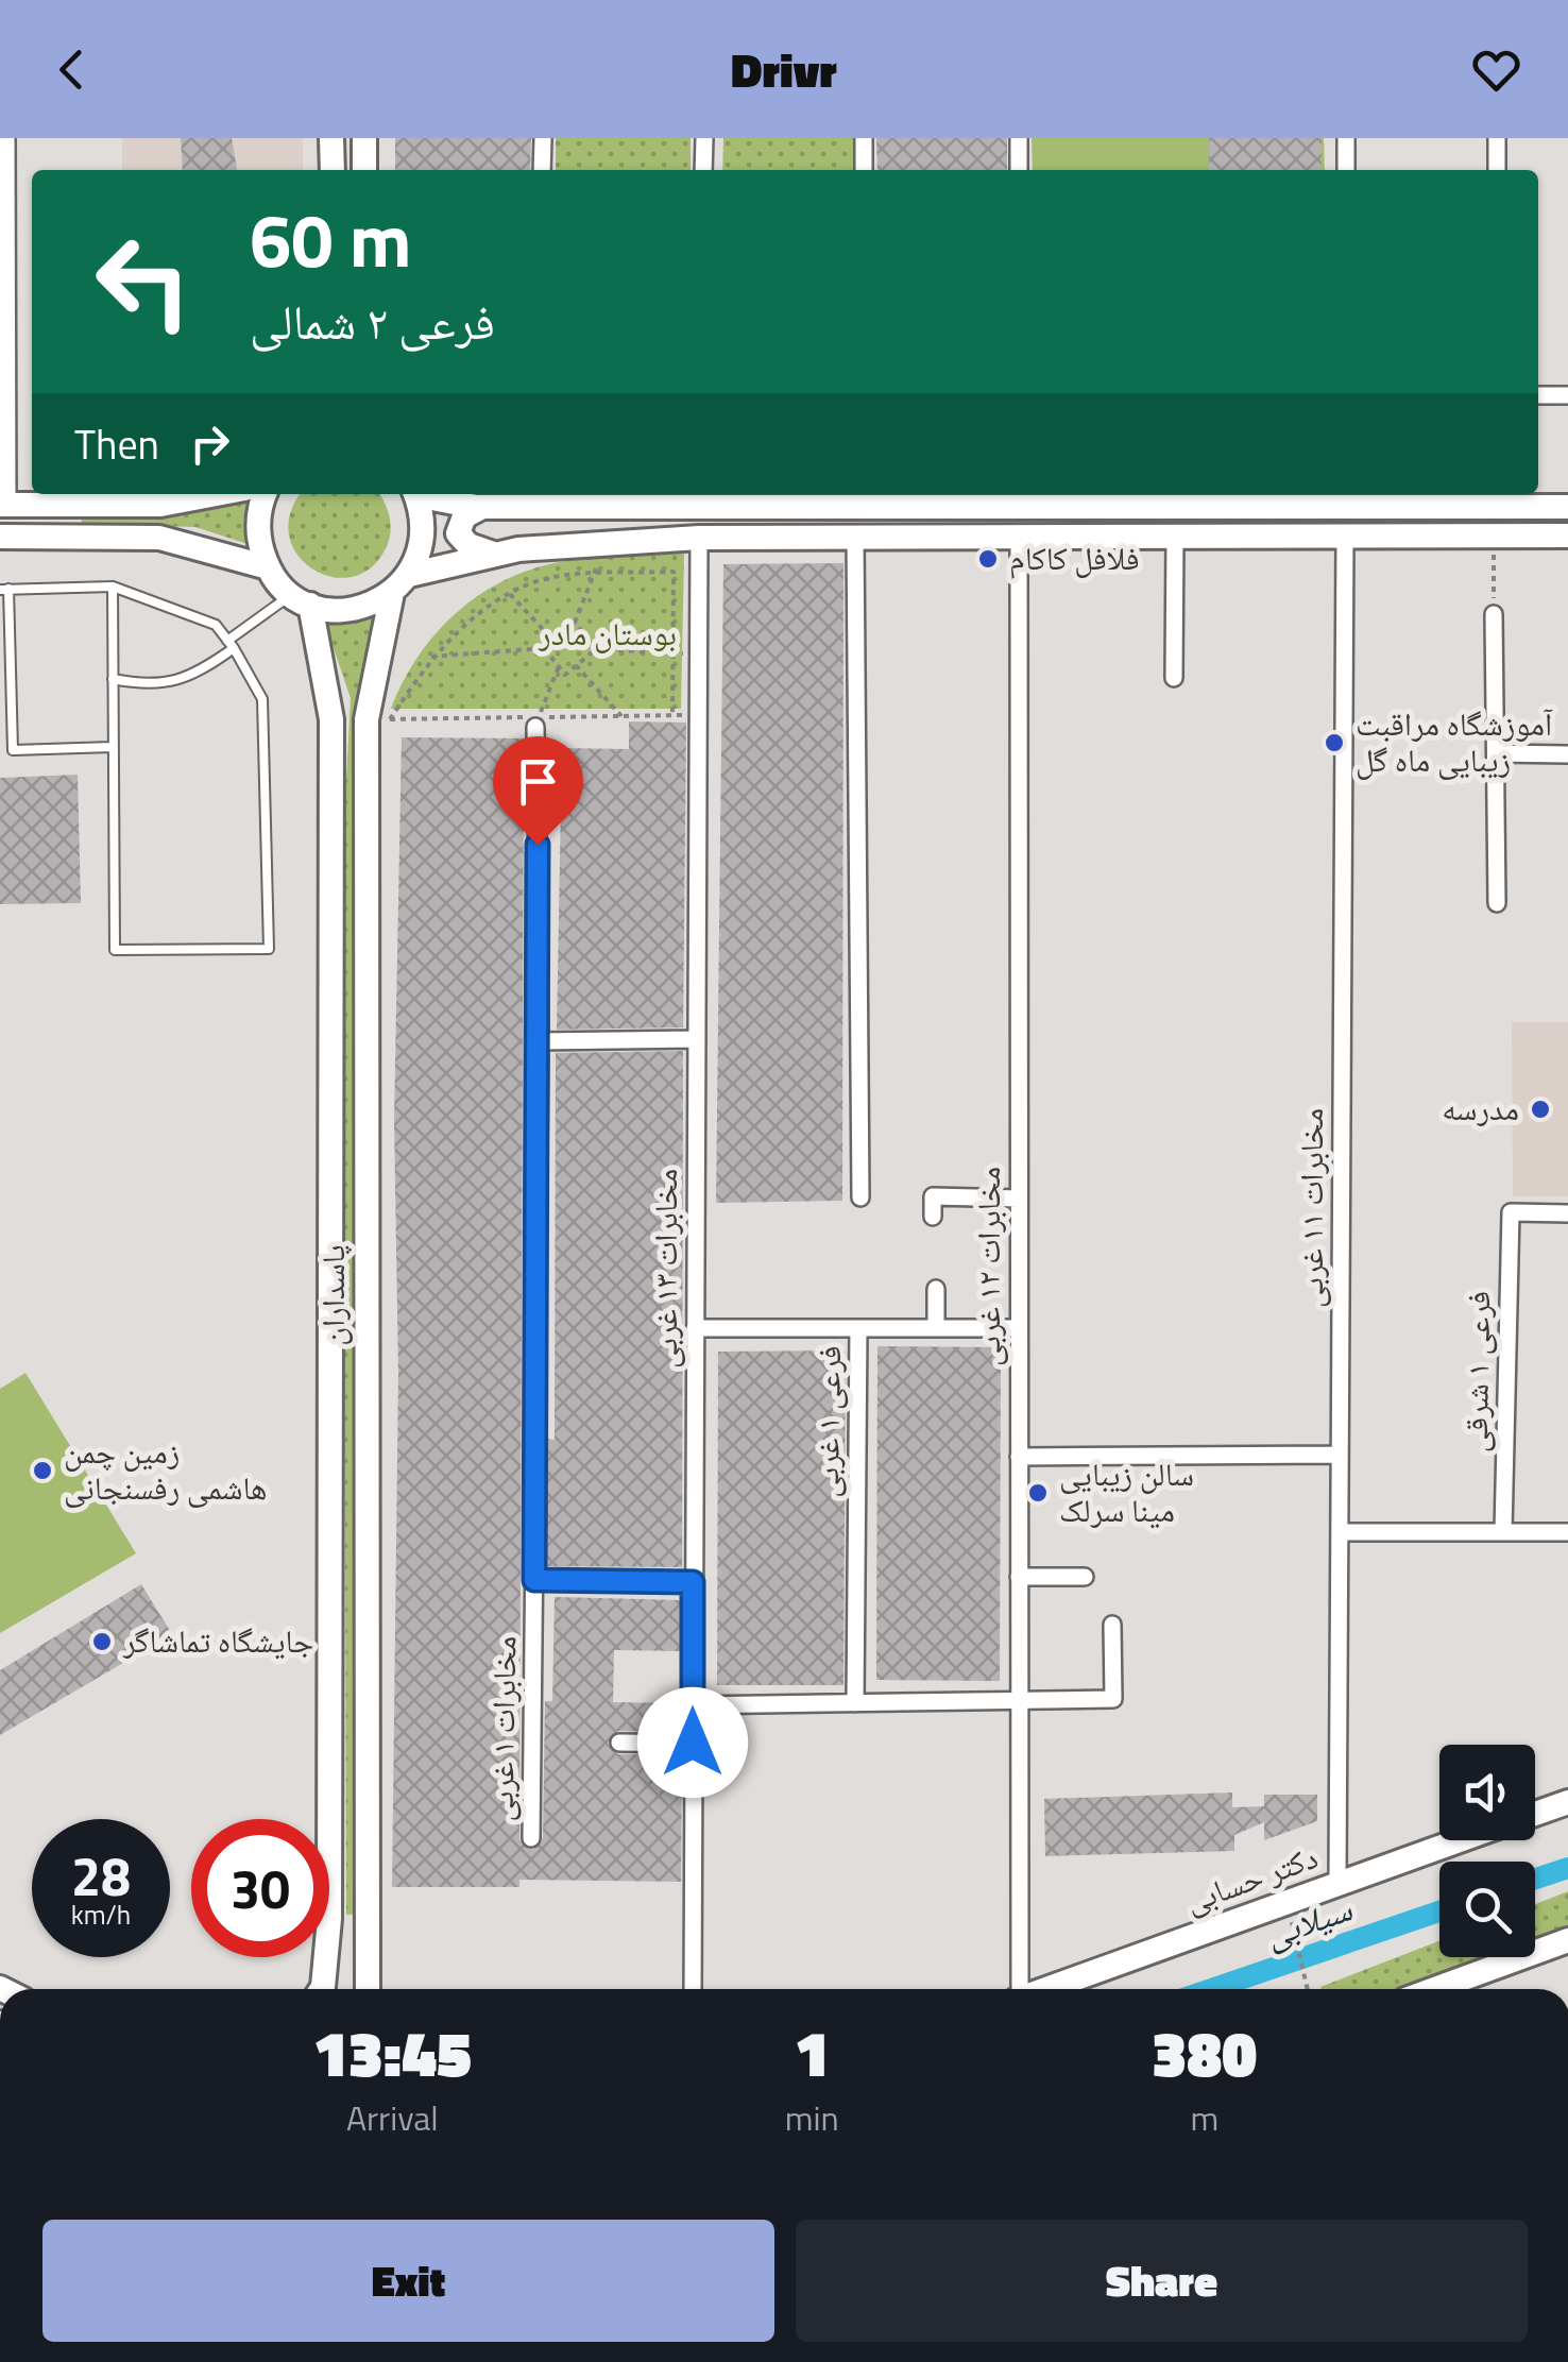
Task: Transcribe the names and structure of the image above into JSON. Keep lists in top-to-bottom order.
{
  "streets": {
    "main road": ["پاسداران", "دکتر حسابی"],
    "street": [
      "مخابرات ۱۱ غربی",
      "مخابرات ۱۲ غربی",
      "مخابرات ۱۳ غربی",
      "فرعی ۱ شرقی",
      "فرعی ۱ غربی",
      "مخابرات ۱ غربی"
    ]
  },
  "crossings": [
    ["مخابرات ۱۱ غربی", "دکتر حسابی"]
  ],
  "water": ["سیلابی"],
  "parks": ["بوستان مادر"],
  "places": [
    "فلافل کاکام",
    "آموزشگاه مراقبت زیبایی ماه گل",
    "مدرسه",
    "زمین چمن هاشمی رفسنجانی",
    "سالن زیبایی مینا سرلک",
    "جایشگاه تماشاگر"
  ],
  "page": {
    "header": "Drivr",
    "turn": ["60 m", "فرعی ۲ شمالی"],
    "then": "Then",
    "speed": "28 km/h",
    "limit": "30",
    "eta": [
      "13:45",
      "Arrival",
      "1",
      "min",
      "380",
      "m"
    ],
    "buttons": ["Exit", "Share"]
  }
}
